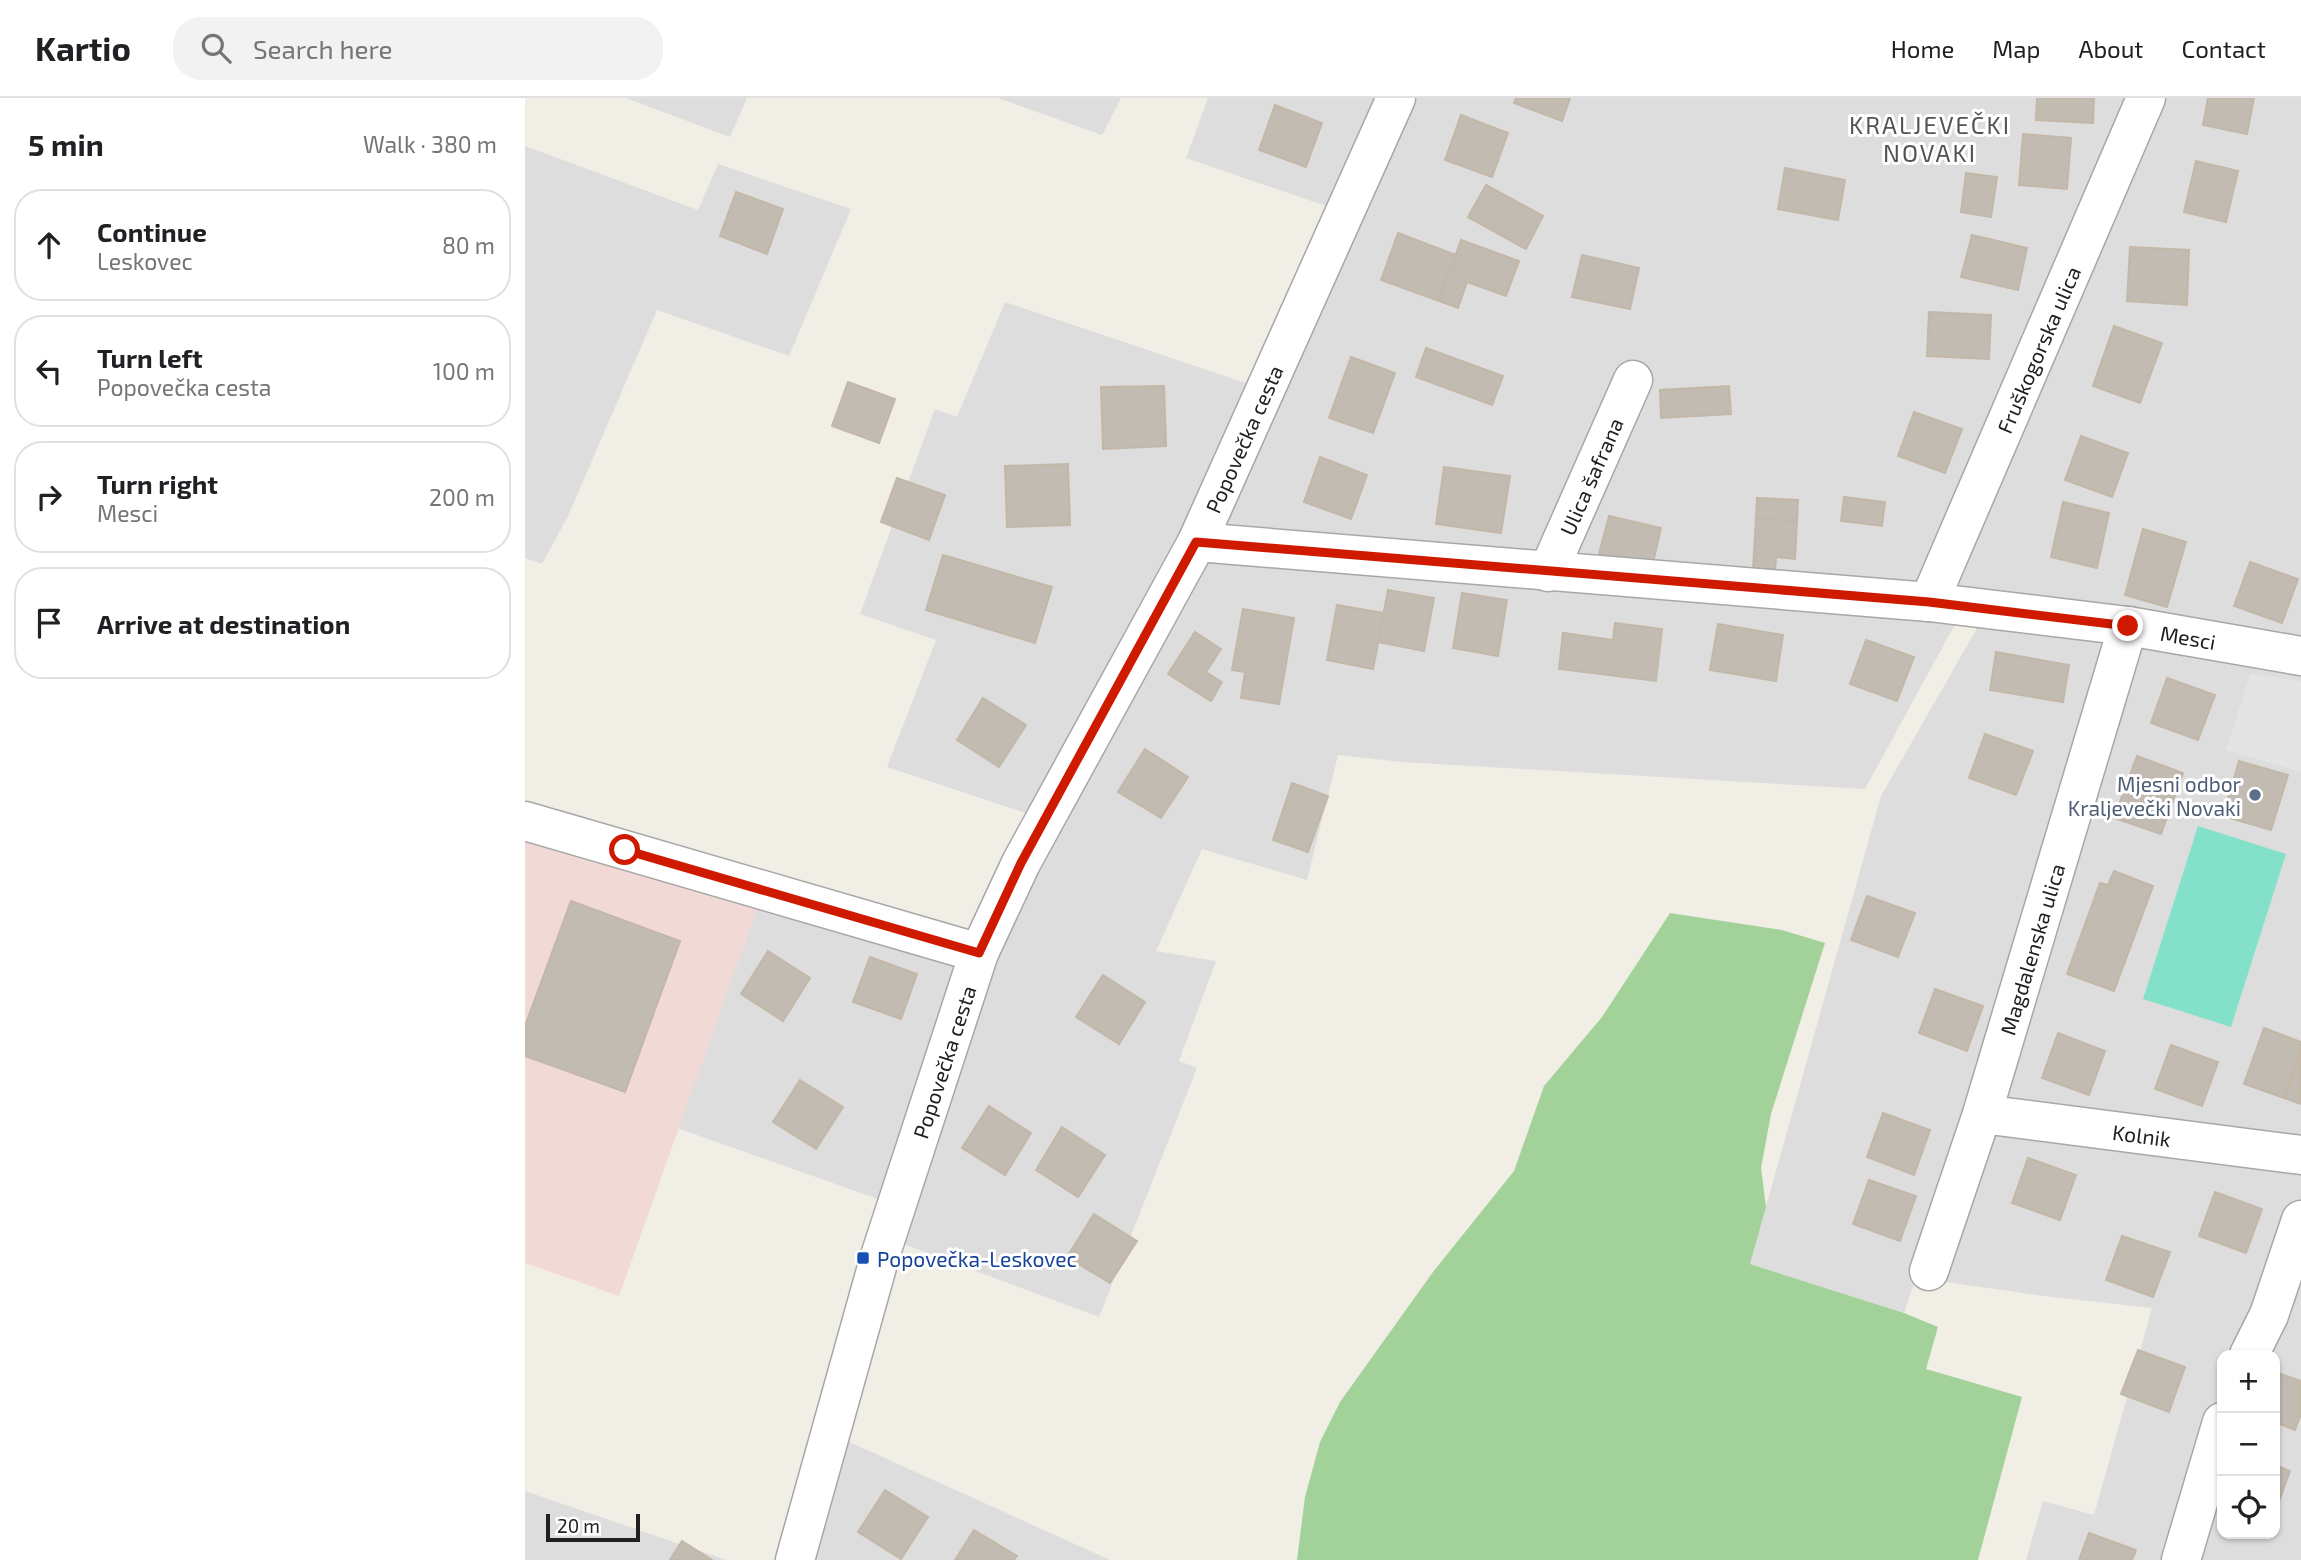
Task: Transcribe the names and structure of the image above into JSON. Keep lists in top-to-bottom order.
{
  "streets": {
    "street": [
      "Fruškogorska ulica",
      "Popovečka cesta",
      "Ulica šafrana",
      "Mesci",
      "Magdalenska ulica",
      "Kolnik"
    ]
  },
  "crossings": [
    ["Fruškogorska ulica", "Mesci"],
    ["Popovečka cesta", "Mesci"],
    ["Ulica šafrana", "Mesci"],
    ["Mesci", "Magdalenska ulica"],
    ["Magdalenska ulica", "Kolnik"]
  ],
  "districts": ["KRALJEVEČKI NOVAKI"],
  "places": {
    "other": ["Mjesni odbor Kraljevečki Novaki"],
    "transit": ["Popovečka-Leskovec"]
  },
  "scale_bar": "20 m",
  "page": {
    "header": "Kartio",
    "search": "Search here",
    "nav": [
      "Home",
      "Map",
      "About",
      "Contact"
    ],
    "heading": ["5 min", "Walk · 380 m"],
    "list": [
      ["Continue", "Leskovec", "80 m"],
      ["Turn left", "Popovečka cesta", "100 m"],
      ["Turn right", "Mesci", "200 m"],
      "Arrive at destination"
    ],
    "map_buttons": ["+", "−"],
    "scale": "20 m"
  }
}
